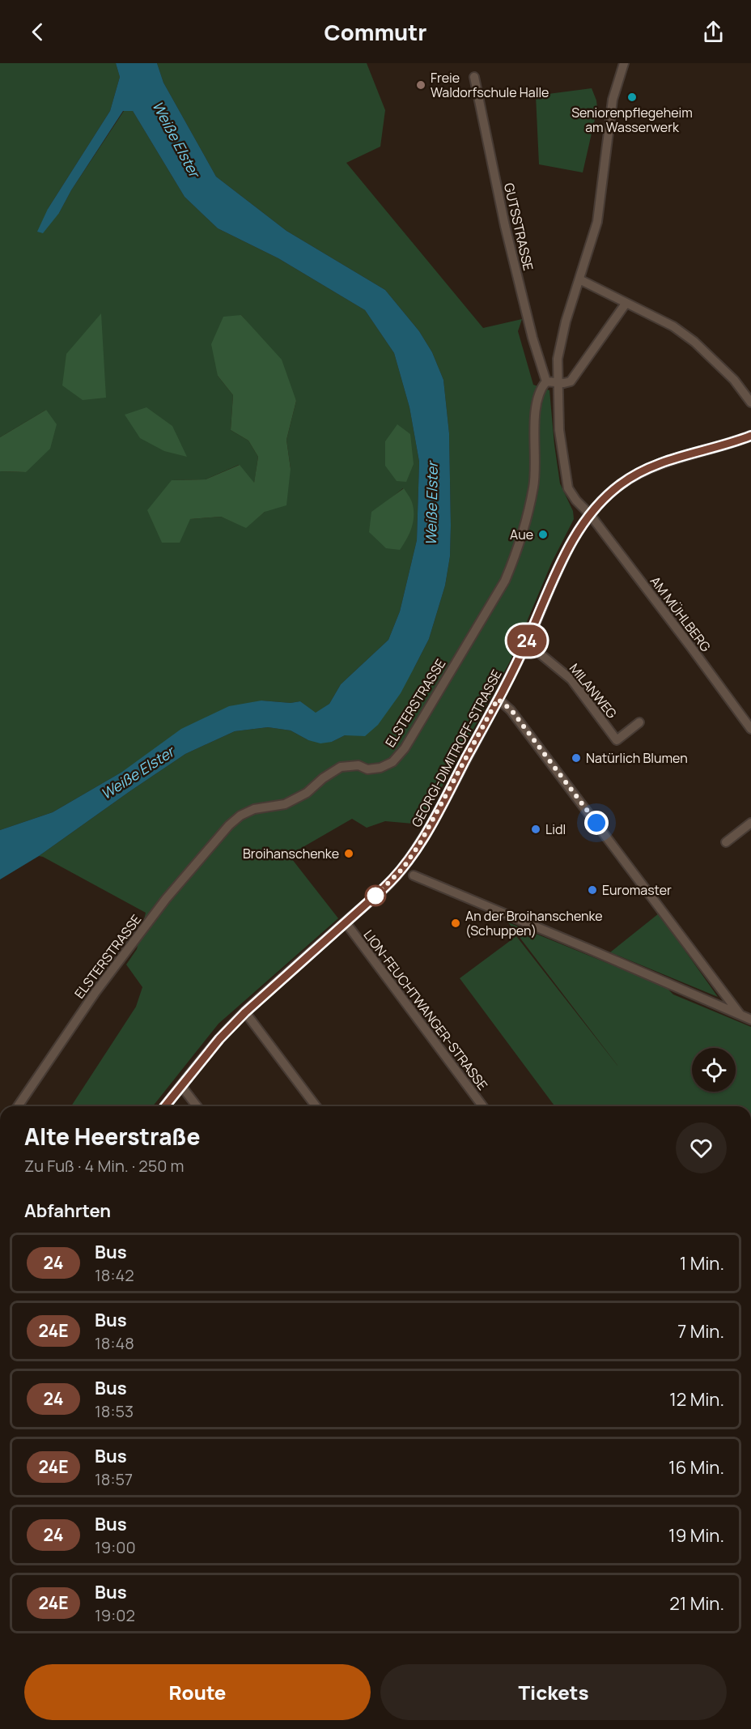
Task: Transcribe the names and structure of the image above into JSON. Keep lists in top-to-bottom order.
{
  "streets": {
    "street": [
      "GUTSSTRASSE",
      "AM MÜHLBERG",
      "MILANWEG",
      "ELSTERSTRASSE",
      "GEORGI-DIMITROFF-STRASSE",
      "LION-FEUCHTWANGER-STRASSE"
    ]
  },
  "crossings": [
    ["GUTSSTRASSE", "ELSTERSTRASSE"],
    ["AM MÜHLBERG", "GEORGI-DIMITROFF-STRASSE"],
    ["MILANWEG", "GEORGI-DIMITROFF-STRASSE"],
    ["GEORGI-DIMITROFF-STRASSE", "LION-FEUCHTWANGER-STRASSE"]
  ],
  "water": ["Weiße Elster"],
  "places": [
    "Freie Waldorfschule Halle",
    "Seniorenpflegeheim am Wasserwerk",
    "Aue",
    "Natürlich Blumen",
    "Lidl",
    "Broihanschenke",
    "Euromaster",
    "An der Broihanschenke (Schuppen)"
  ],
  "lines": ["bus line 24"],
  "page": {
    "header": "Commutr",
    "on_map": "24",
    "heading": [
      ["Alte Heerstraße", "Zu Fuß · 4 Min. · 250 m"],
      "Abfahrten"
    ],
    "list": [
      {
        "mark": "24",
        "name": "Bus",
        "note": "18:42",
        "value": "1 Min."
      },
      {
        "mark": "24E",
        "name": "Bus",
        "note": "18:48",
        "value": "7 Min."
      },
      {
        "mark": "24",
        "name": "Bus",
        "note": "18:53",
        "value": "12 Min."
      },
      {
        "mark": "24E",
        "name": "Bus",
        "note": "18:57",
        "value": "16 Min."
      },
      {
        "mark": "24",
        "name": "Bus",
        "note": "19:00",
        "value": "19 Min."
      },
      {
        "mark": "24E",
        "name": "Bus",
        "note": "19:02",
        "value": "21 Min."
      }
    ],
    "buttons": ["Route", "Tickets"]
  }
}
